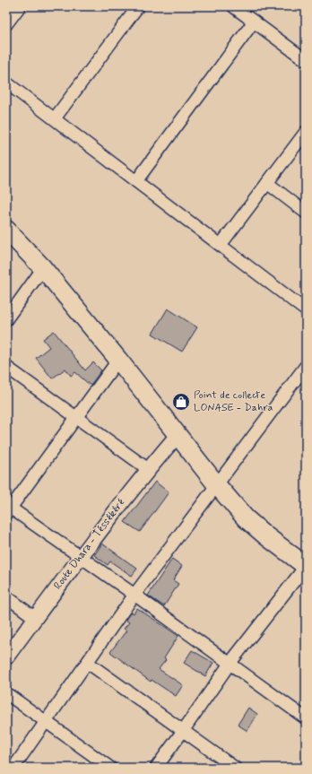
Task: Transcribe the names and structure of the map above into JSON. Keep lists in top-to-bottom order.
{
  "streets": {
    "street": ["Route Dhara - Téssékéré"]
  },
  "places": {
    "shop": ["Point de collecte LONASE - Dahra"]
  }
}
